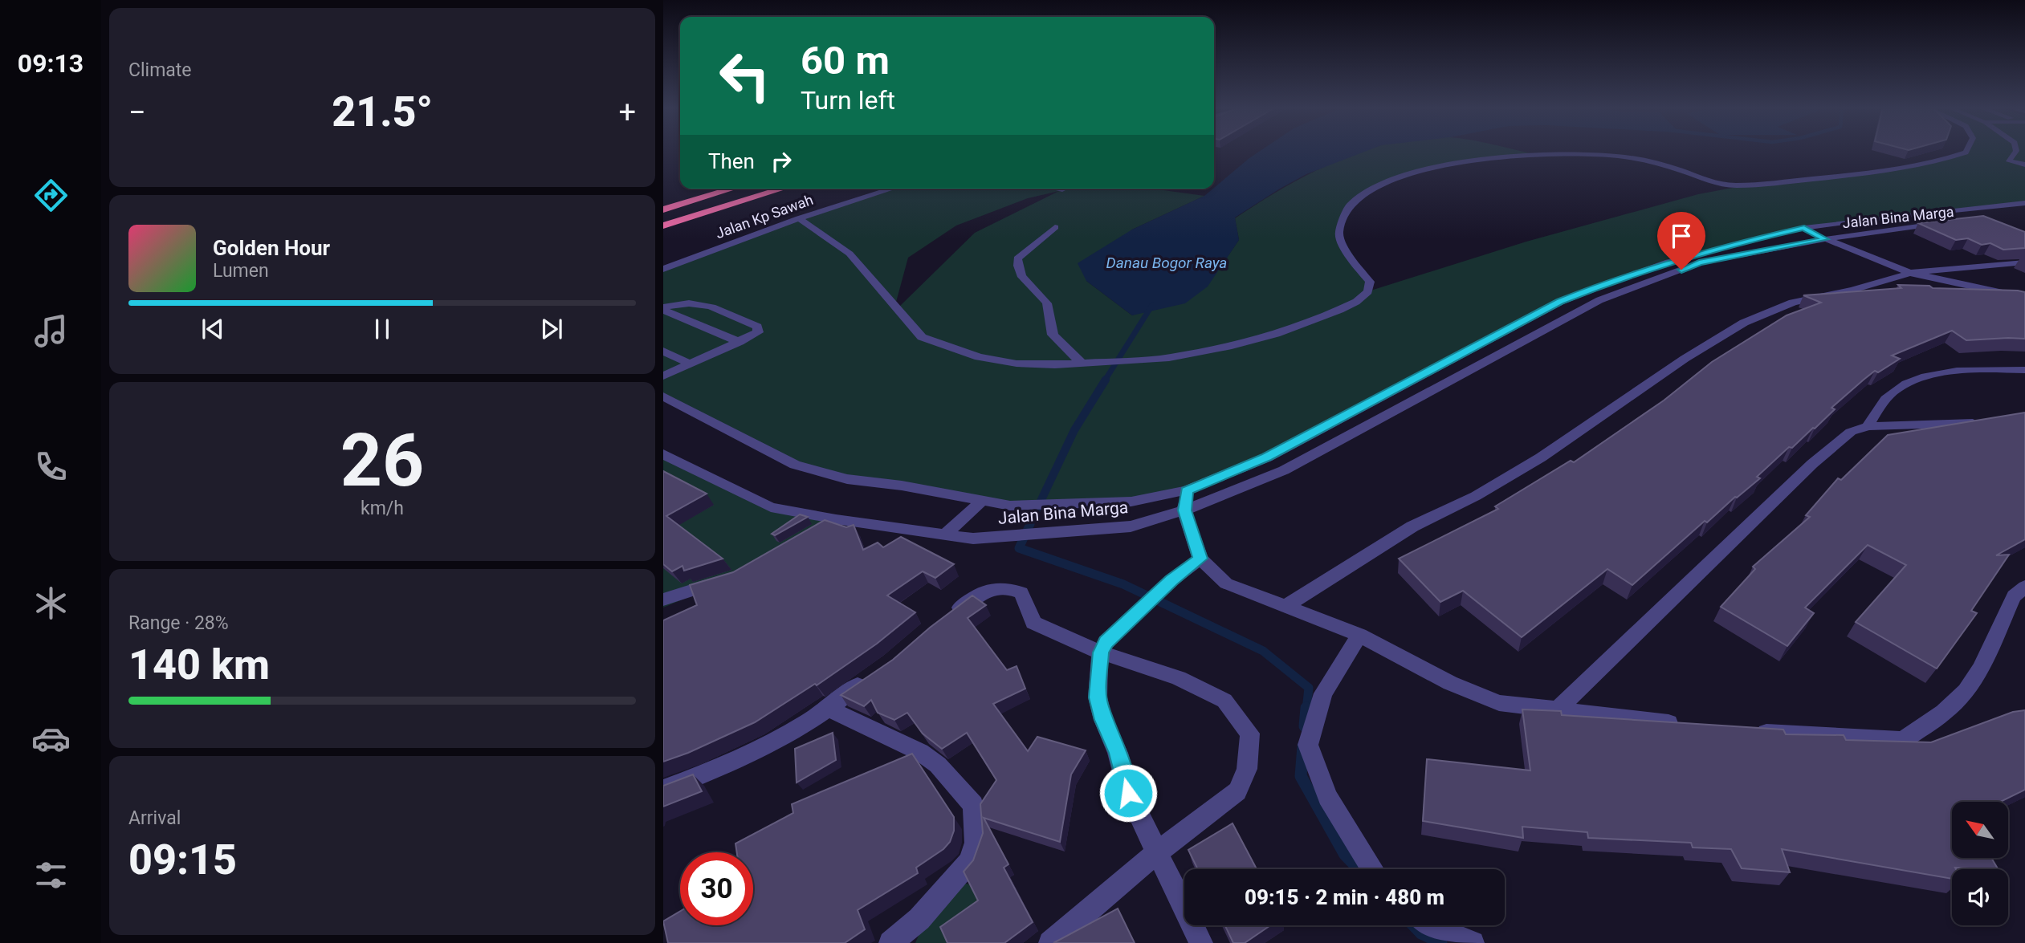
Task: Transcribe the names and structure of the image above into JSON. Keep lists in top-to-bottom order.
{
  "streets": {
    "street": ["Jalan Kp Sawah", "Jalan Bina Marga"]
  },
  "water": ["Danau Bogor Raya"],
  "north": "top left",
  "page": {
    "tabs": "09:13",
    "tile": [
      "Climate",
      ["26", "km/h"],
      ["Range · 28%", "140 km"],
      ["Arrival", "09:15"]
    ],
    "turn": ["60 m", "Turn left"],
    "heat": ["−", "21.5°", "+"],
    "then": "Then",
    "song": ["Golden Hour", "Lumen"],
    "limit": "30",
    "trip": "09:15 · 2 min · 480 m"
  }
}
